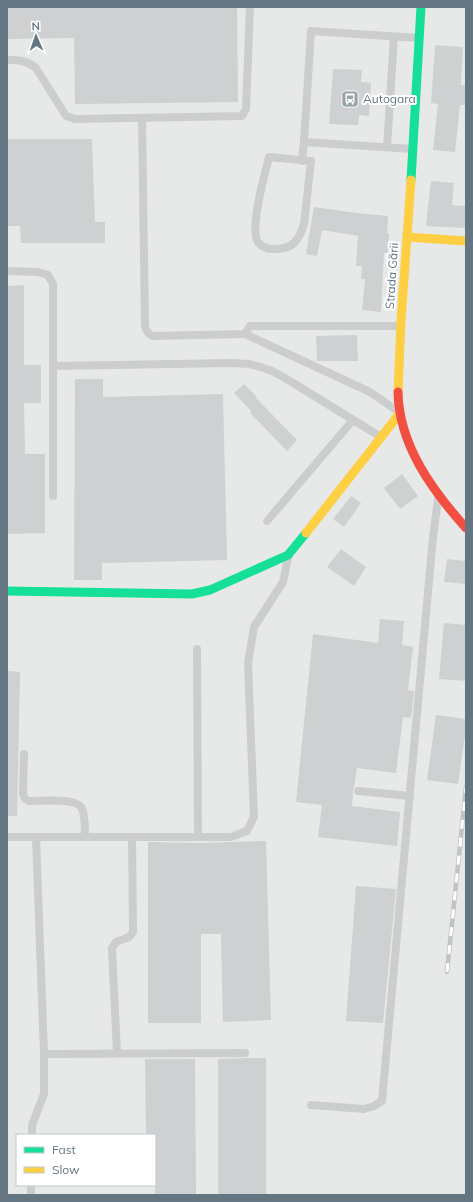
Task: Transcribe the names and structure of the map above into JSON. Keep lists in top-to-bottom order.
{
  "streets": {
    "main road": ["Strada Gării"]
  },
  "places": {
    "bus stop": ["Autogara"]
  },
  "legend": ["Fast", "Slow"],
  "north": "top"
}
